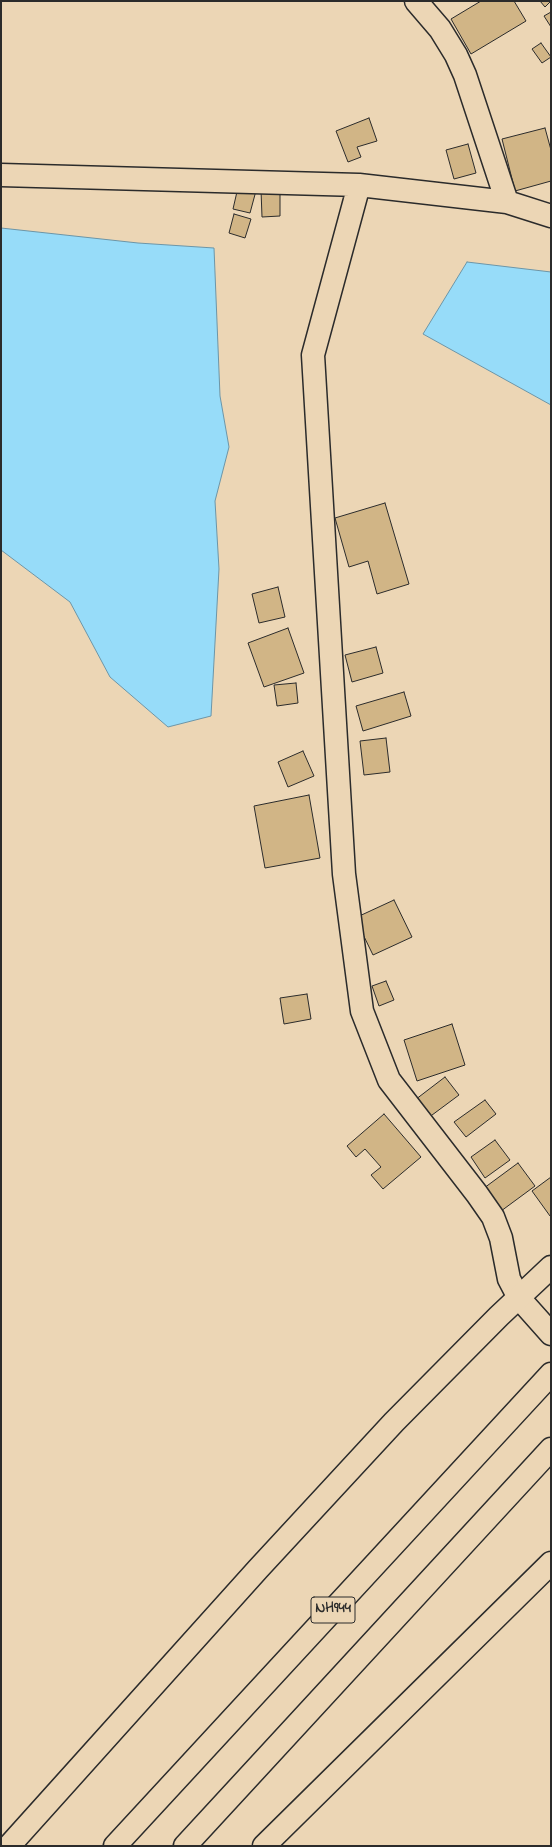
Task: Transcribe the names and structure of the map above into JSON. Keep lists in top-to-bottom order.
{
  "streets": {
    "main road": ["NH944"]
  }
}
